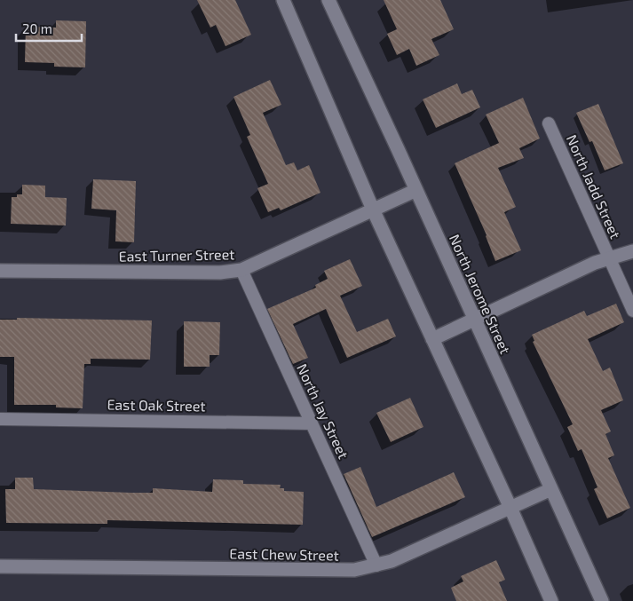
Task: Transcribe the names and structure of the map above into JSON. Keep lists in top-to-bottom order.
{
  "streets": {
    "street": ["East Turner Street", "North Jerome Street", "East Chew Street"],
    "lane": ["North Jadd Street", "East Oak Street", "North Jay Street"]
  },
  "crossings": [
    ["East Turner Street", "North Jerome Street"],
    ["East Turner Street", "North Jay Street"],
    ["North Jerome Street", "East Chew Street"],
    ["East Oak Street", "North Jay Street"],
    ["North Jay Street", "East Chew Street"]
  ],
  "scale_bar": "20 m"
}
